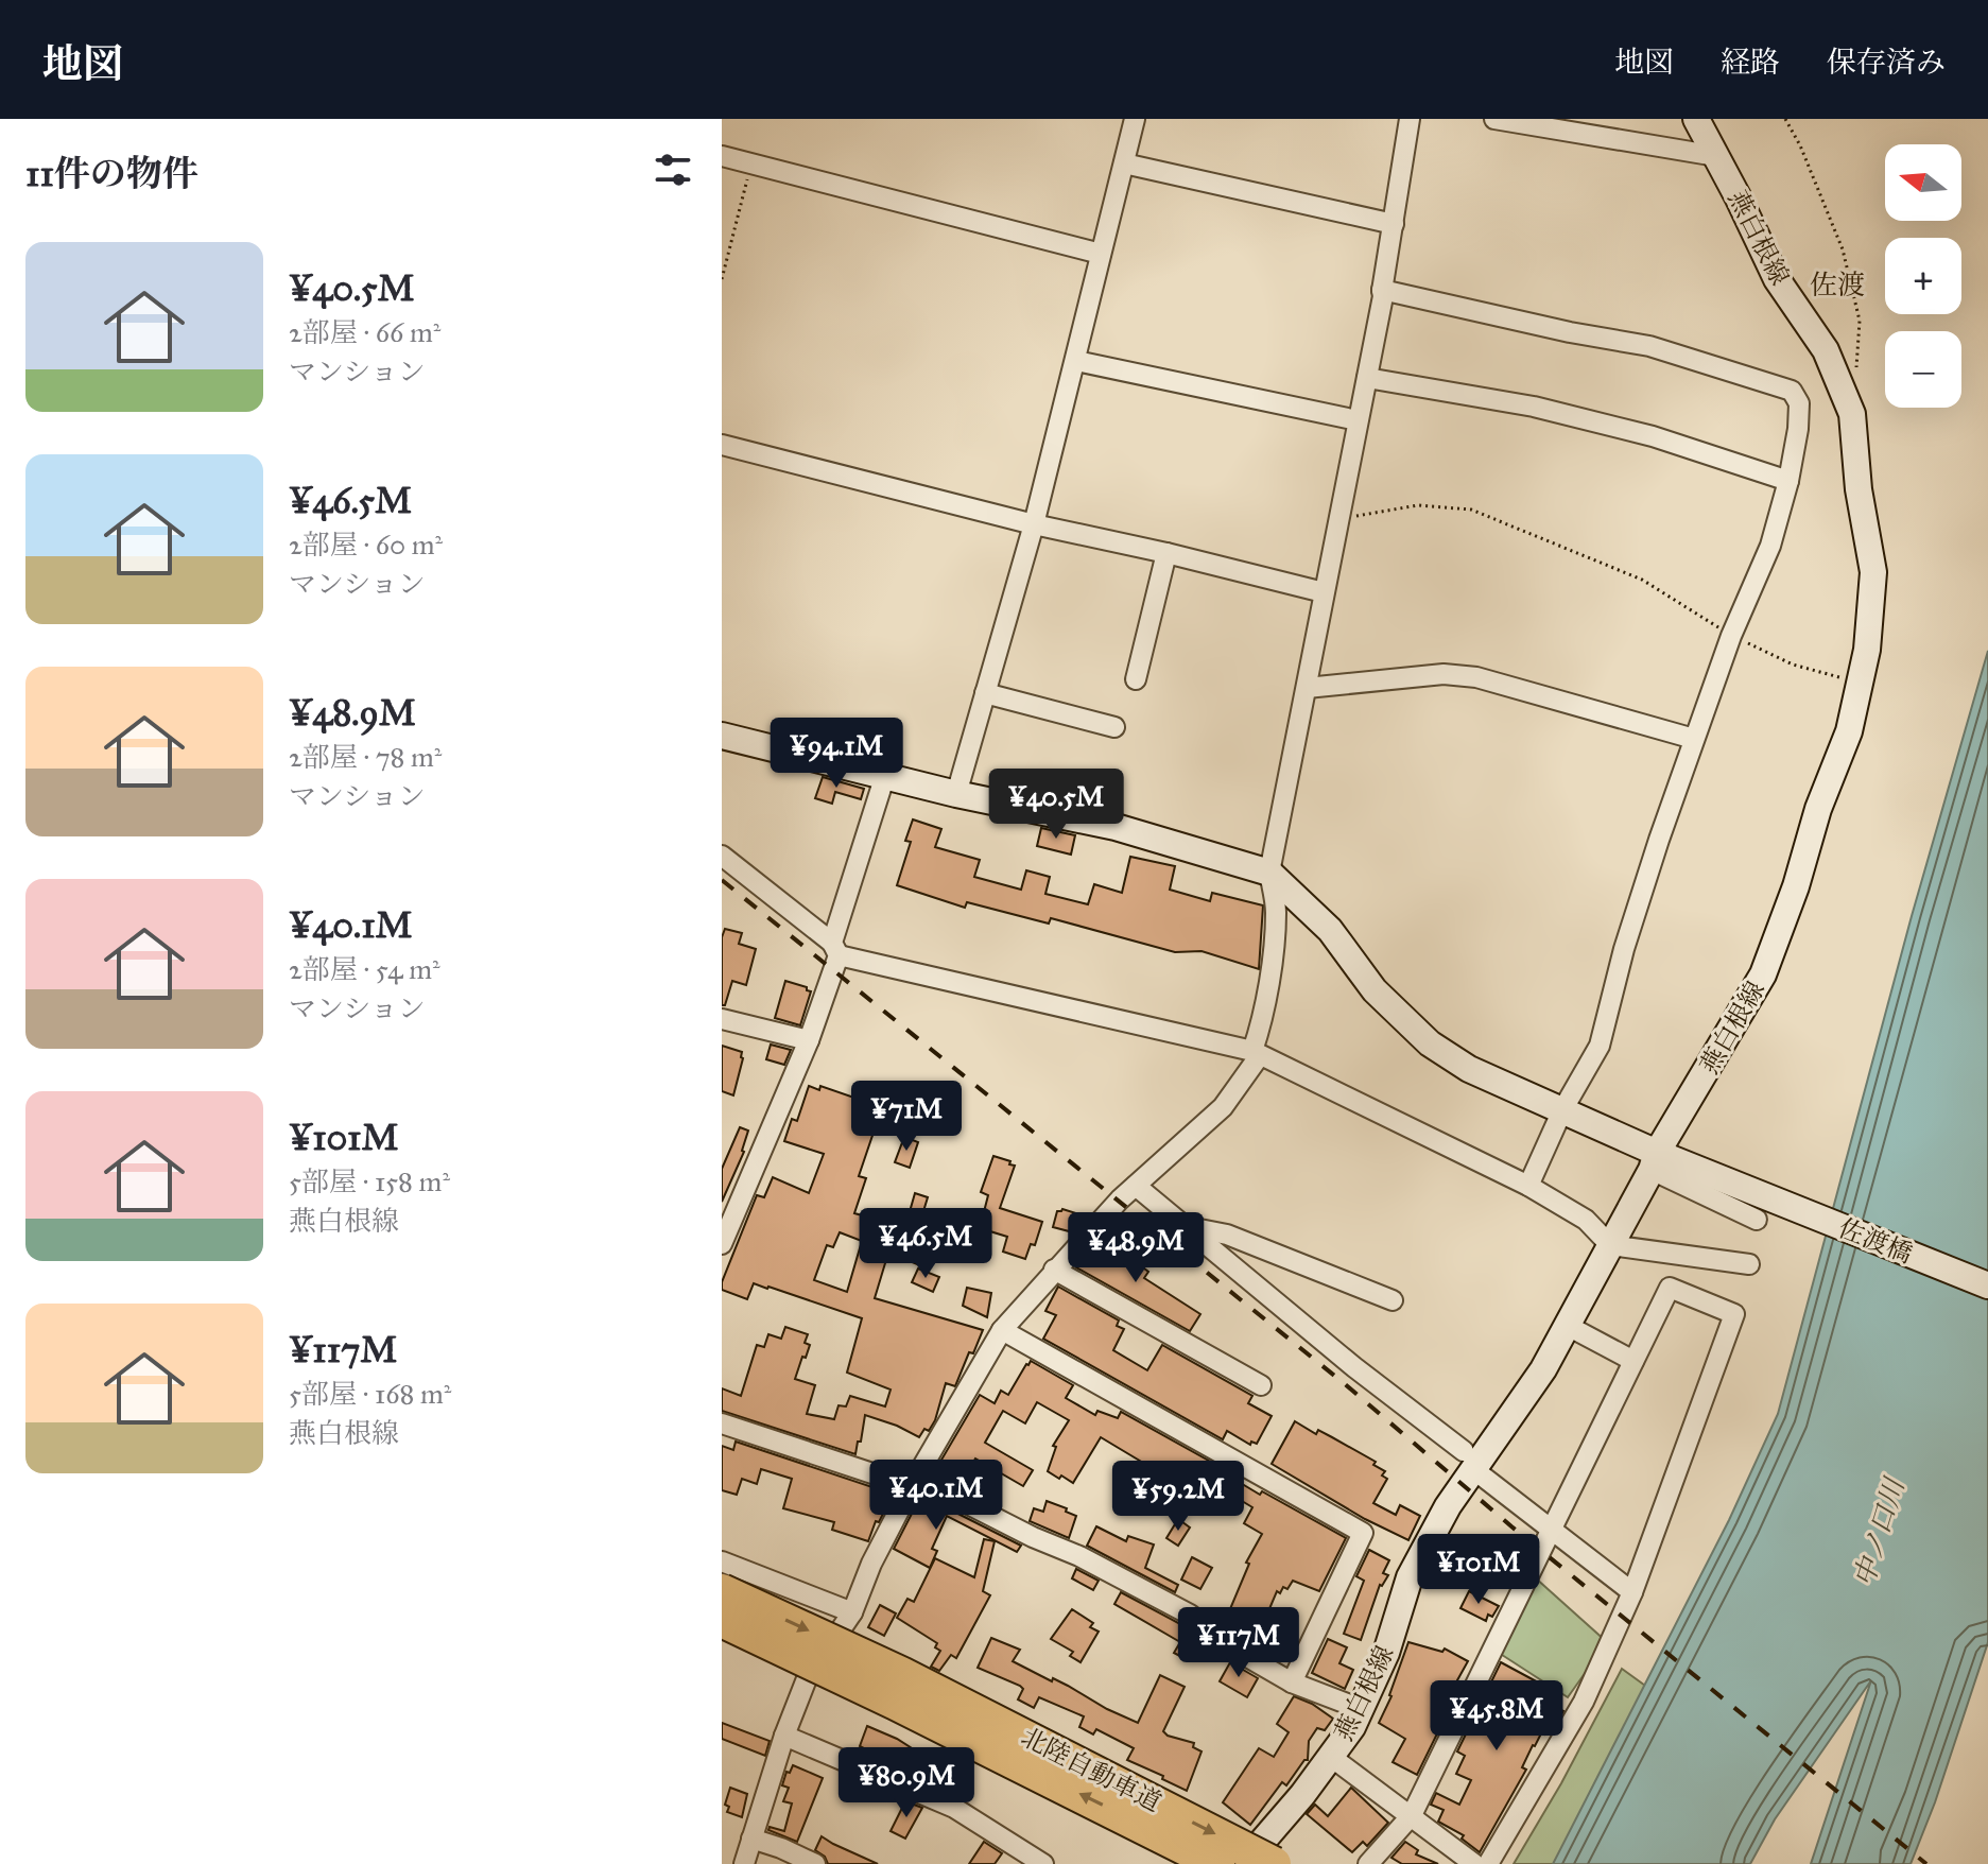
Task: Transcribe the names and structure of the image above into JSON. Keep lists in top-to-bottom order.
{
  "streets": {
    "highway": ["北陸自動車道"],
    "main road": ["燕白根線", "佐渡橋"]
  },
  "crossings": [
    ["燕白根線", "佐渡橋"]
  ],
  "districts": ["佐渡"],
  "water": ["中ノ口川"],
  "north": "left",
  "page": {
    "header": "地図",
    "nav": ["地図", "経路", "保存済み"],
    "heading": "11件の物件",
    "map_buttons": ["+", "−"],
    "list": [
      {
        "name": "¥40.5M",
        "note": "2部屋 · 66 m² · マンション"
      },
      {
        "name": "¥46.5M",
        "note": "2部屋 · 60 m² · マンション"
      },
      {
        "name": "¥48.9M",
        "note": "2部屋 · 78 m² · マンション"
      },
      {
        "name": "¥40.1M",
        "note": "2部屋 · 54 m² · マンション"
      },
      {
        "name": "¥101M",
        "note": "5部屋 · 158 m² · 燕白根線"
      },
      {
        "name": "¥117M",
        "note": "5部屋 · 168 m² · 燕白根線"
      }
    ],
    "price": [
      "¥94.1M",
      "¥40.5M",
      "¥71M",
      "¥46.5M",
      "¥48.9M",
      "¥40.1M",
      "¥59.2M",
      "¥101M",
      "¥117M",
      "¥45.8M",
      "¥80.9M"
    ]
  }
}
